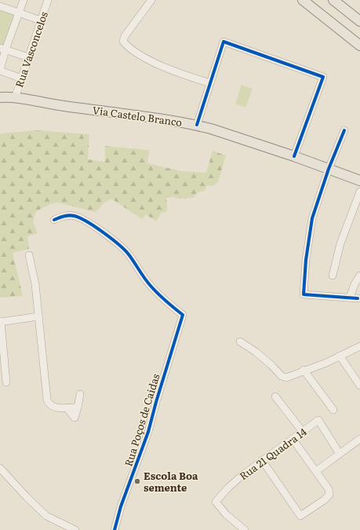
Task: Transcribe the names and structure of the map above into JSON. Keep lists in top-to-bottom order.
{
  "streets": {
    "main road": ["Via Castelo Branco"],
    "street": ["Rua Vasconcelos", "Rua Poços de Caidas", "Rua 21 Quadra 14"]
  },
  "crossings": [
    ["Rua Vasconcelos", "Via Castelo Branco"]
  ],
  "places": ["Escola Boa semente"]
}
